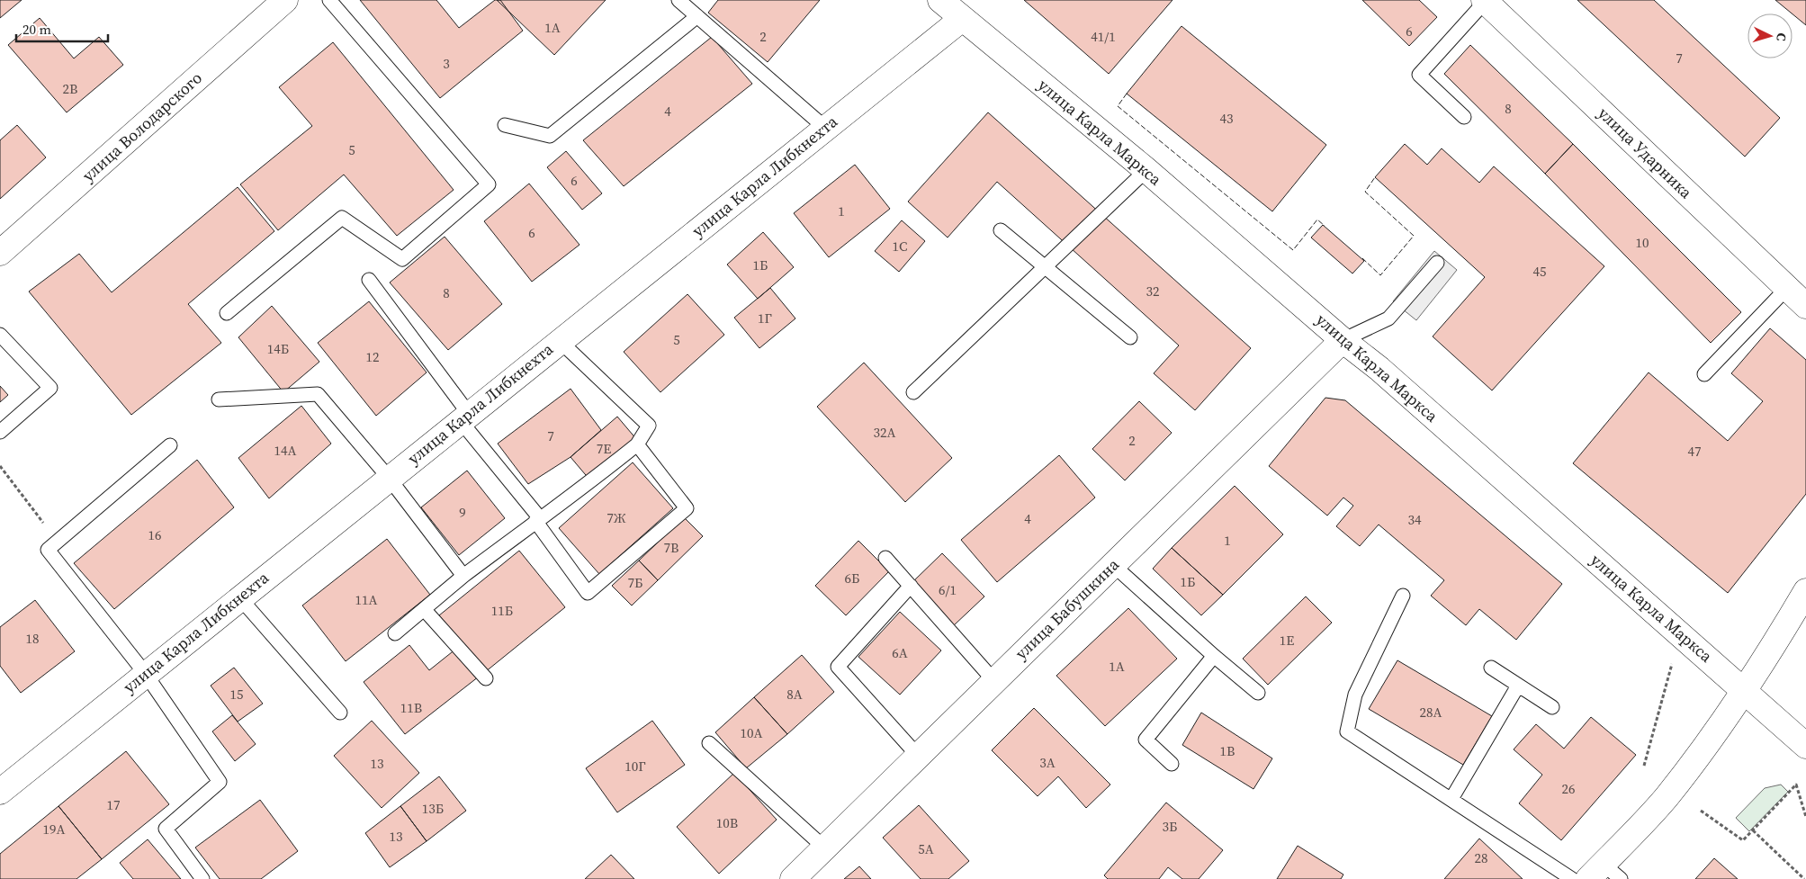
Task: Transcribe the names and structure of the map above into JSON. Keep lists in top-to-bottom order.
{
  "streets": {
    "street": [
      "улица Володарского",
      "улица Карла Маркса",
      "улица Ударника",
      "улица Карла Либкнехта",
      "улица Бабушкина"
    ]
  },
  "crossings": [
    ["улица Карла Маркса", "улица Карла Либкнехта"],
    ["улица Карла Маркса", "улица Бабушкина"]
  ],
  "house_numbers": [
    "1А",
    "6",
    "2",
    "41/1",
    "7",
    "3",
    "2В",
    "8",
    "4",
    "43",
    "5",
    "6",
    "1",
    "6",
    "10",
    "1С",
    "1Б",
    "45",
    "32",
    "8",
    "1Г",
    "5",
    "14Б",
    "12",
    "32А",
    "7",
    "2",
    "7Е",
    "14А",
    "47",
    "9",
    "7Ж",
    "4",
    "34",
    "16",
    "1",
    "7В",
    "6Б",
    "1Б",
    "7Б",
    "6/1",
    "11А",
    "11Б",
    "18",
    "1Е",
    "6А",
    "1А",
    "15",
    "8А",
    "11В",
    "28А",
    "10А",
    "1В",
    "3А",
    "13",
    "10Г",
    "26",
    "17",
    "13Б",
    "10В",
    "3Б",
    "19А",
    "13",
    "5А",
    "28"
  ],
  "scale_bar": "20 m",
  "north": "right"
}
